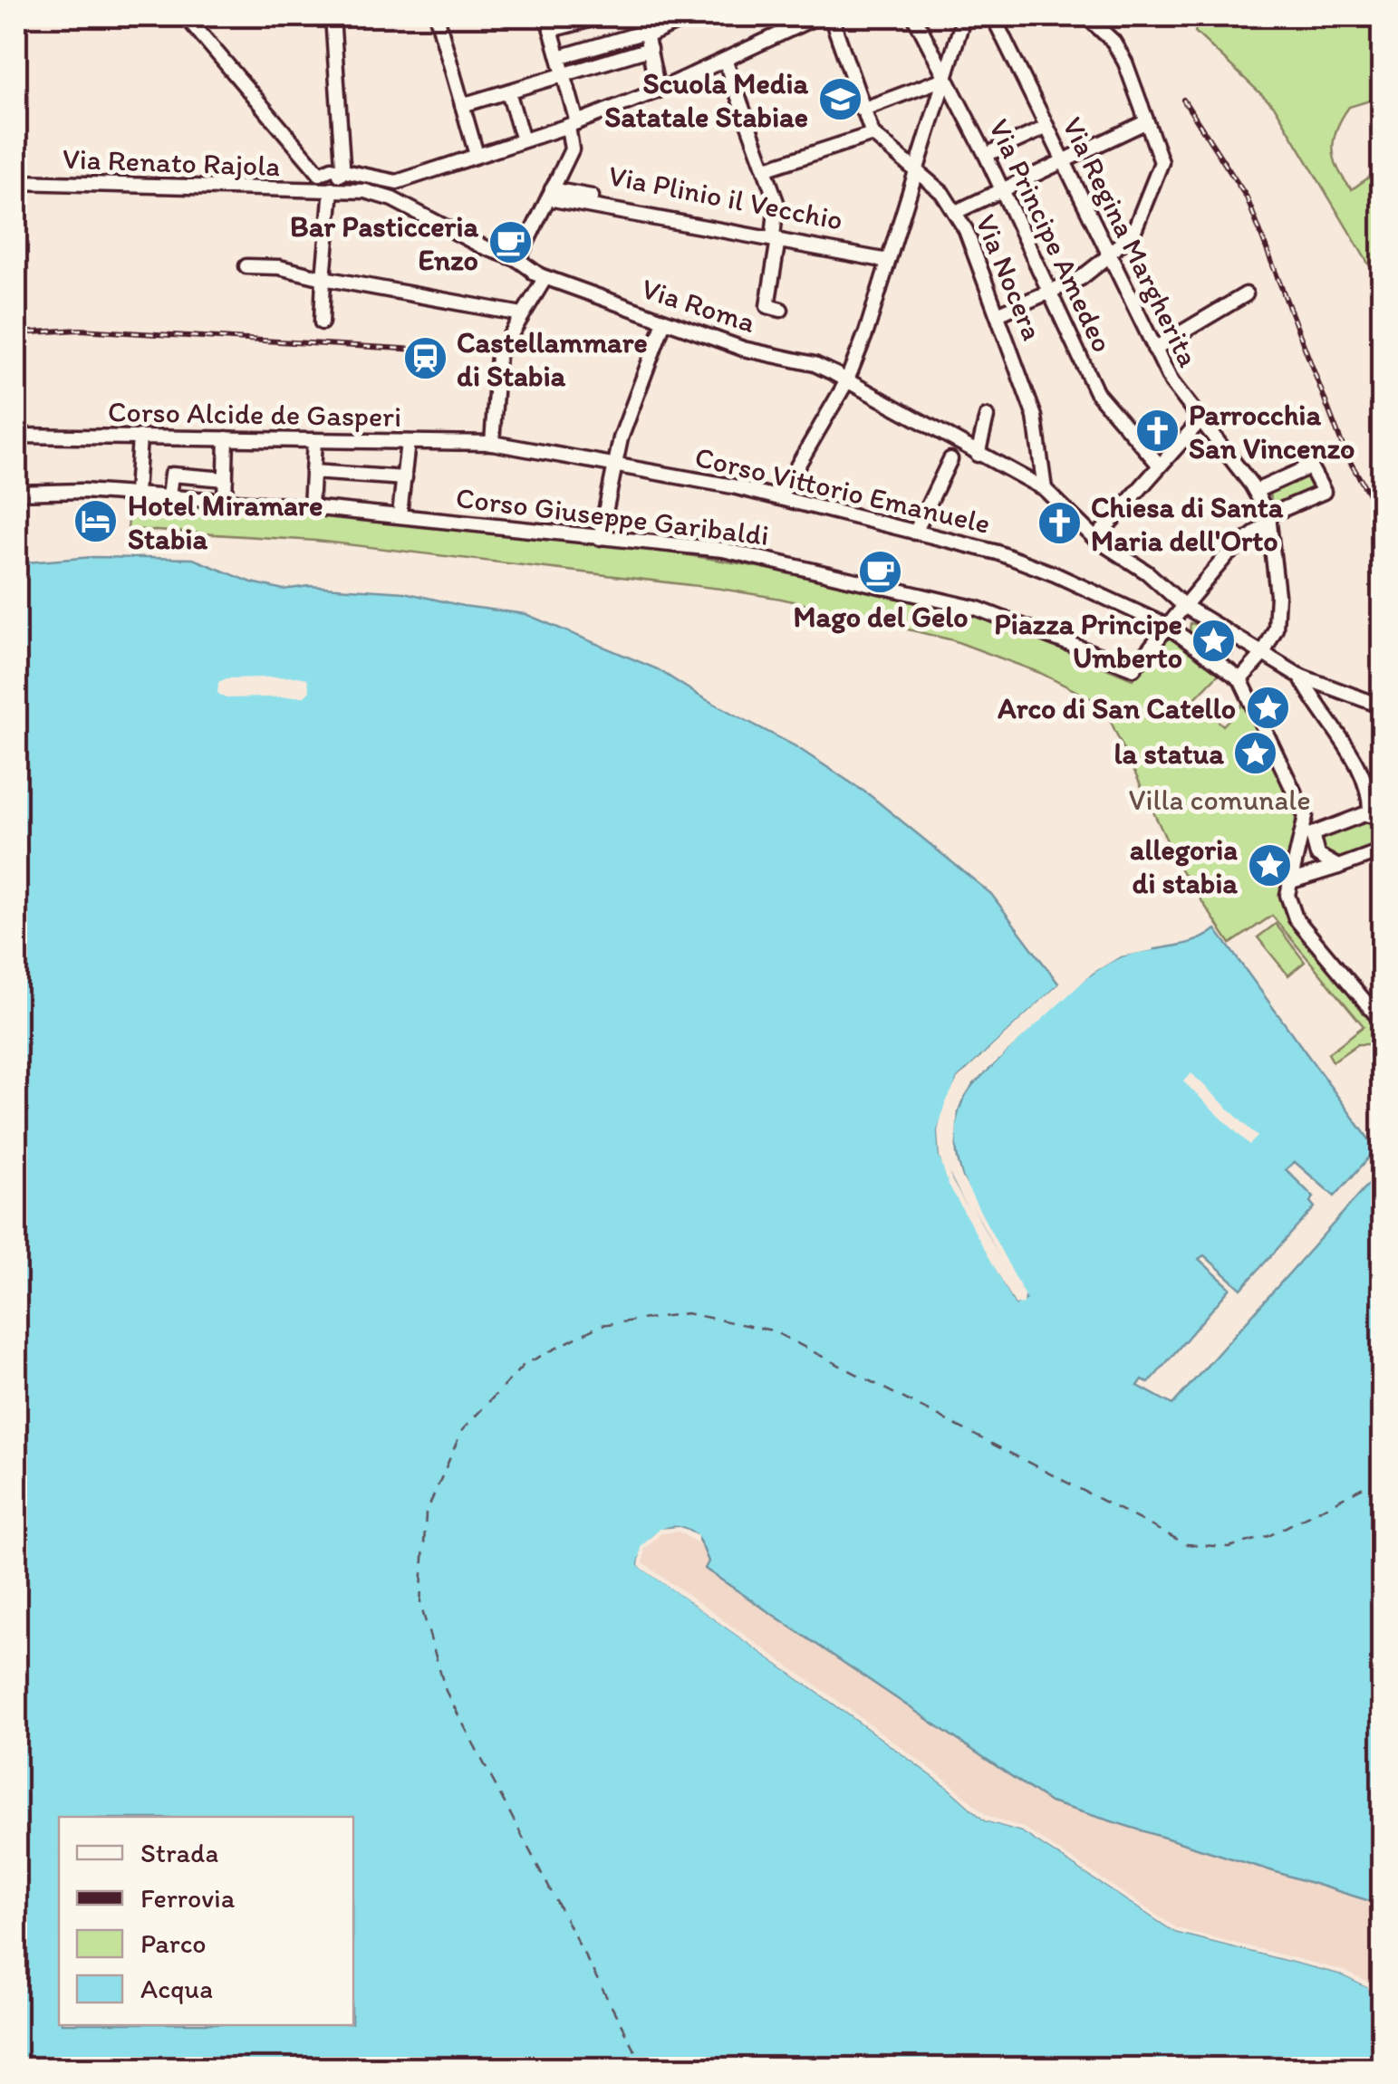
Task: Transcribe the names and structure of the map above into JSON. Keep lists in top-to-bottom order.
{
  "streets": {
    "street": [
      "Via Renato Rajola",
      "Via Plinio il Vecchio",
      "Via Principe Amedeo",
      "Via Regina Margherita",
      "Via Nocera",
      "Via Roma",
      "Corso Alcide de Gasperi",
      "Corso Vittorio Emanuele",
      "Corso Giuseppe Garibaldi"
    ]
  },
  "crossings": [
    ["Via Renato Rajola", "Via Roma"],
    ["Via Nocera", "Via Roma"],
    ["Corso Alcide de Gasperi", "Corso Vittorio Emanuele"],
    ["Corso Vittorio Emanuele", "Corso Giuseppe Garibaldi"]
  ],
  "parks": ["Villa comunale"],
  "places": {
    "school or university": ["Scuola Media Satatale Stabiae"],
    "cafe": ["Bar Pasticceria Enzo", "Mago del Gelo"],
    "station": ["Castellammare di Stabia"],
    "church": ["Parrocchia San Vincenzo", "Chiesa di Santa Maria dell'Orto"],
    "hotel": ["Hotel Miramare Stabia"],
    "place": [
      "Piazza Principe Umberto",
      "Arco di San Catello",
      "la statua",
      "allegoria di stabia"
    ]
  },
  "legend": [
    "Strada",
    "Ferrovia",
    "Parco",
    "Acqua"
  ]
}
